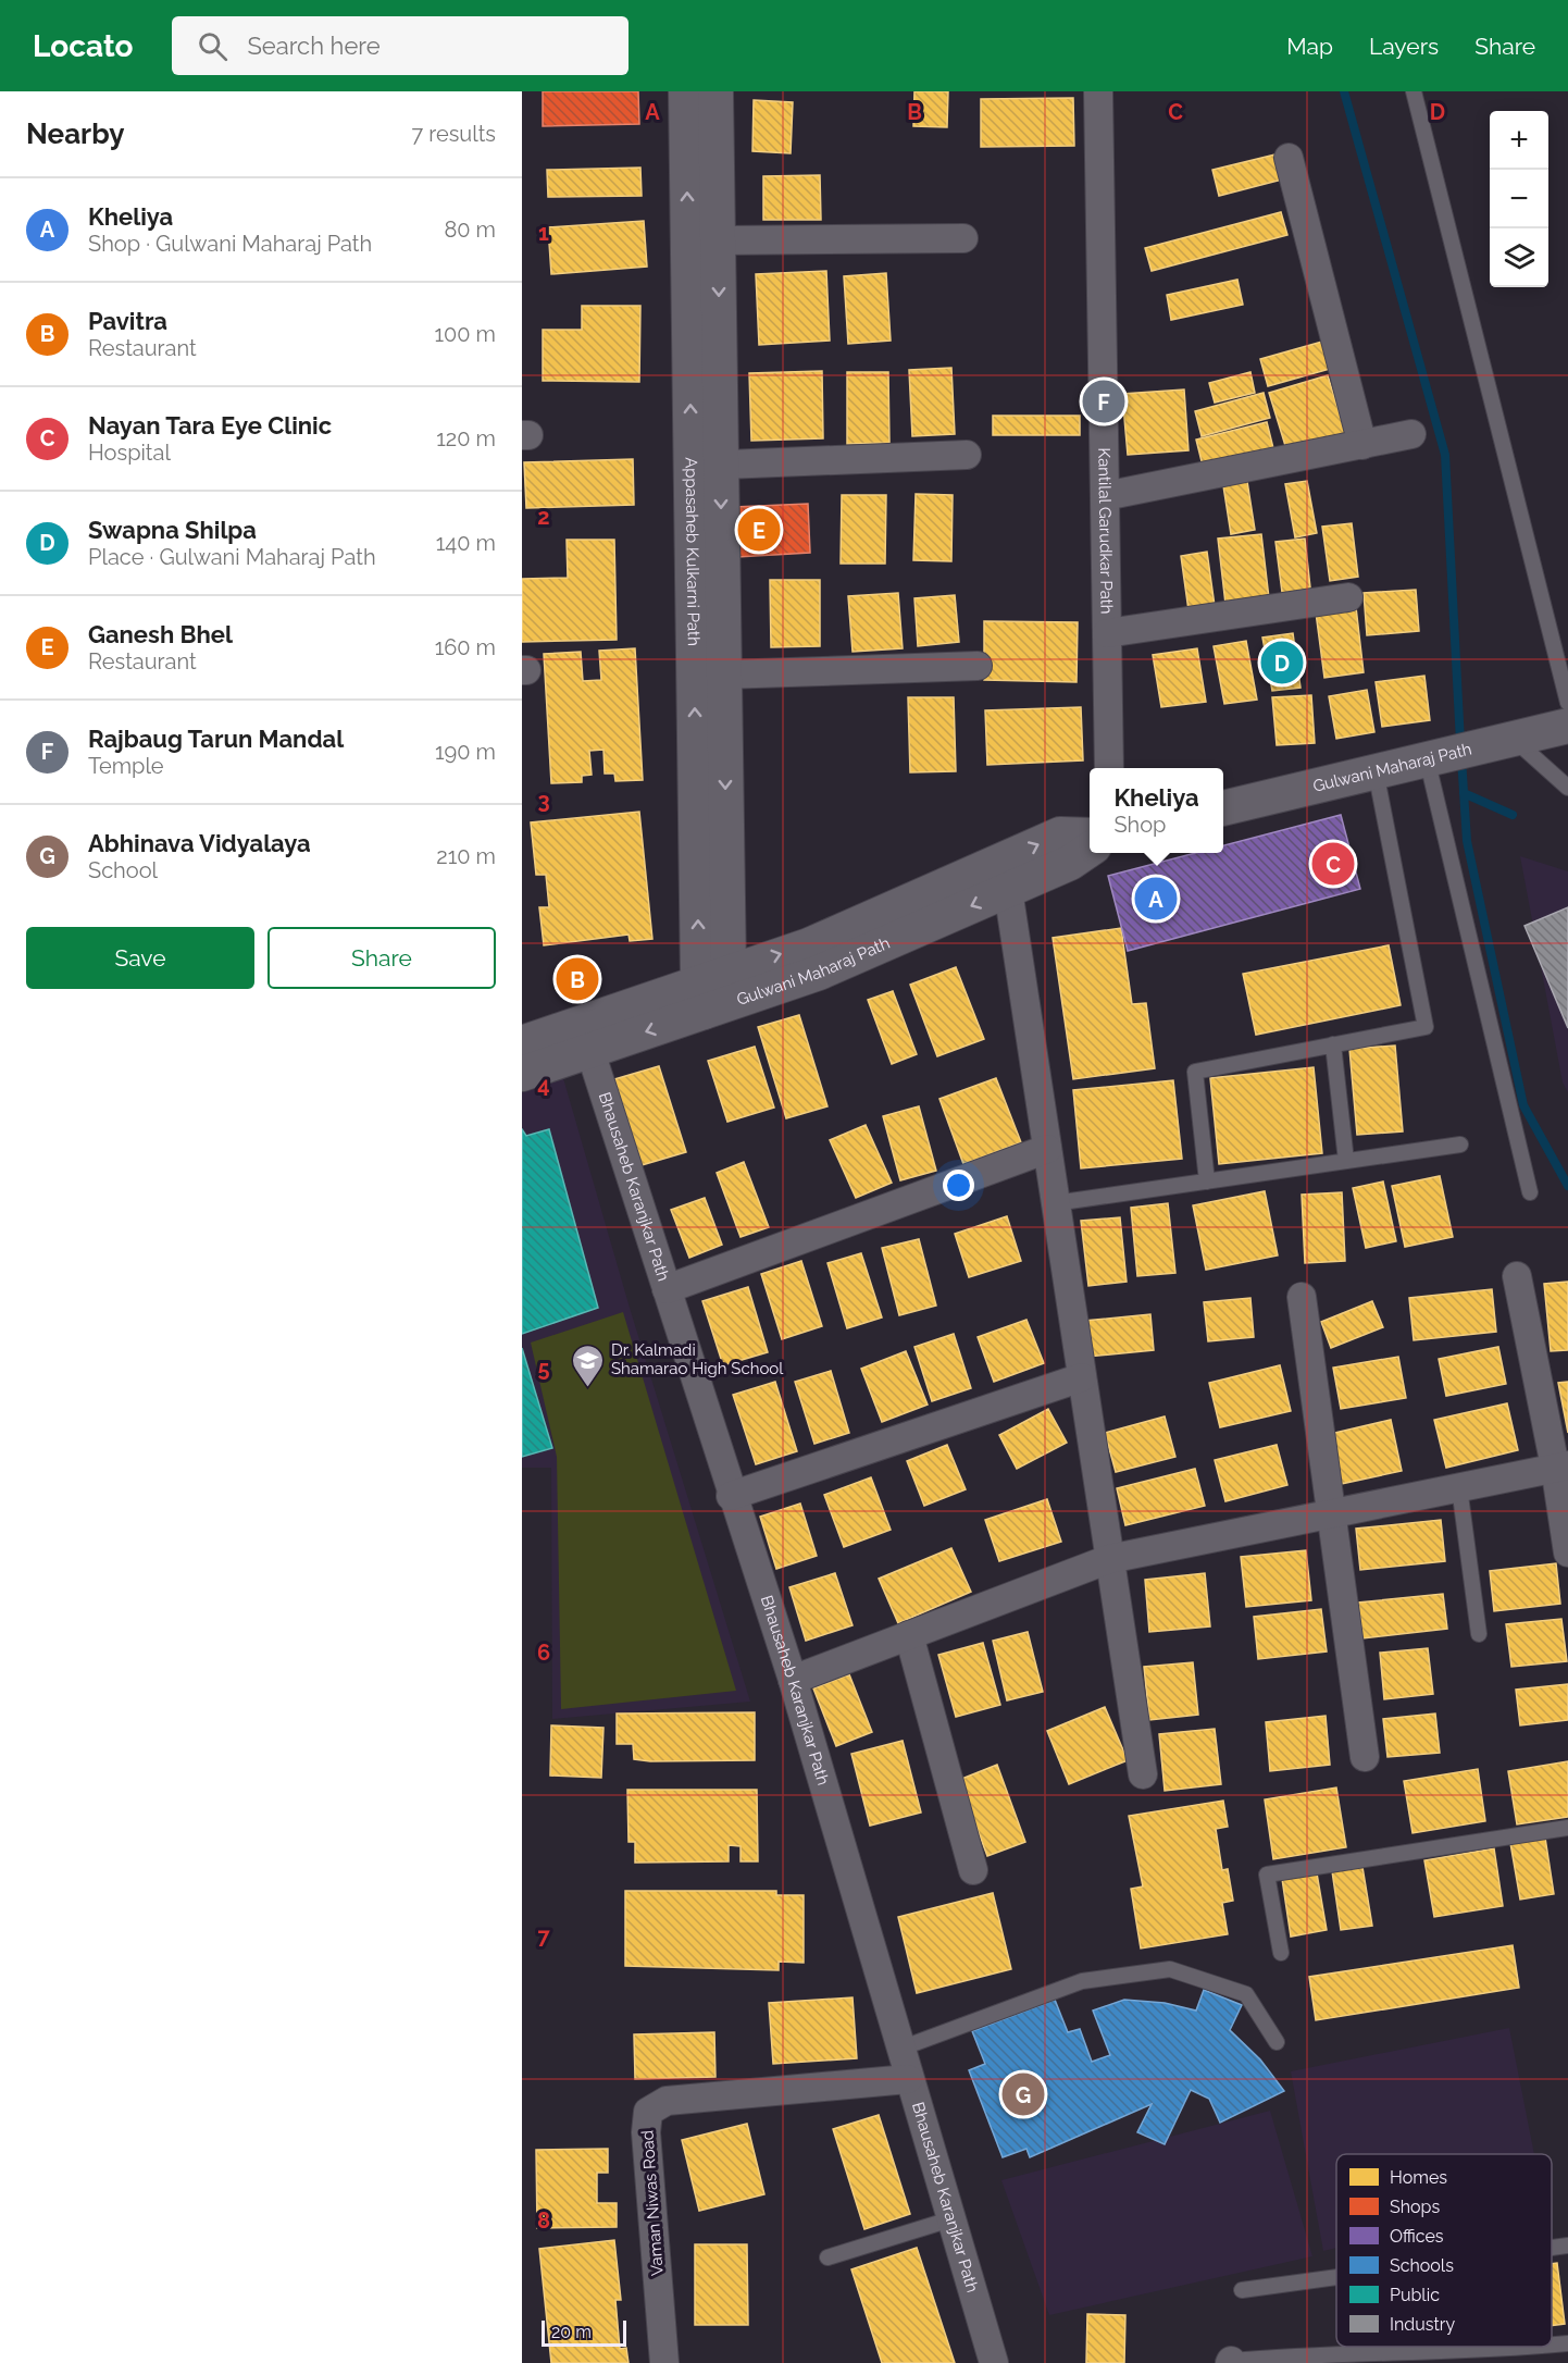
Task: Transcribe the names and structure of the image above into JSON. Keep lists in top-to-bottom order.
{
  "streets": {
    "street": [
      "Kantilal Garudkar Path",
      "Appasaheb Kulkarni Path",
      "Gulwani Maharaj Path",
      "Bhausaheb Karanjkar Path",
      "Vaman Niwas Road"
    ]
  },
  "crossings": [
    ["Appasaheb Kulkarni Path", "Gulwani Maharaj Path"],
    ["Gulwani Maharaj Path", "Bhausaheb Karanjkar Path"],
    ["Bhausaheb Karanjkar Path", "Vaman Niwas Road"]
  ],
  "places": {
    "school or university": ["Dr. Kalmadi Shamarao High School"]
  },
  "legend": [
    "Homes",
    "Shops",
    "Offices",
    "Schools",
    "Public",
    "Industry"
  ],
  "scale_bar": "20 m",
  "page": {
    "header": "Locato",
    "search": "Search here",
    "nav": ["Map", "Layers", "Share"],
    "heading": ["Nearby", "7 results"],
    "map_buttons": ["+", "−"],
    "list": [
      {
        "mark": "A",
        "name": "Kheliya",
        "note": "Shop · Gulwani Maharaj Path",
        "value": "80 m"
      },
      {
        "mark": "B",
        "name": "Pavitra",
        "note": "Restaurant",
        "value": "100 m"
      },
      {
        "mark": "C",
        "name": "Nayan Tara Eye Clinic",
        "note": "Hospital",
        "value": "120 m"
      },
      {
        "mark": "D",
        "name": "Swapna Shilpa",
        "note": "Place · Gulwani Maharaj Path",
        "value": "140 m"
      },
      {
        "mark": "E",
        "name": "Ganesh Bhel",
        "note": "Restaurant",
        "value": "160 m"
      },
      {
        "mark": "F",
        "name": "Rajbaug Tarun Mandal",
        "note": "Temple",
        "value": "190 m"
      },
      {
        "mark": "G",
        "name": "Abhinava Vidyalaya",
        "note": "School",
        "value": "210 m"
      }
    ],
    "pins": [
      "F",
      "E",
      "D",
      "C",
      "A",
      "B",
      "G"
    ],
    "popup": ["Kheliya", "Shop"],
    "buttons": ["Save", "Share"],
    "scale": "20 m"
  },
  "grid": {
    "columns": [
      "A",
      "B",
      "C",
      "D"
    ],
    "rows": [
      "1",
      "2",
      "3",
      "4",
      "5",
      "6",
      "7",
      "8"
    ]
  }
}
